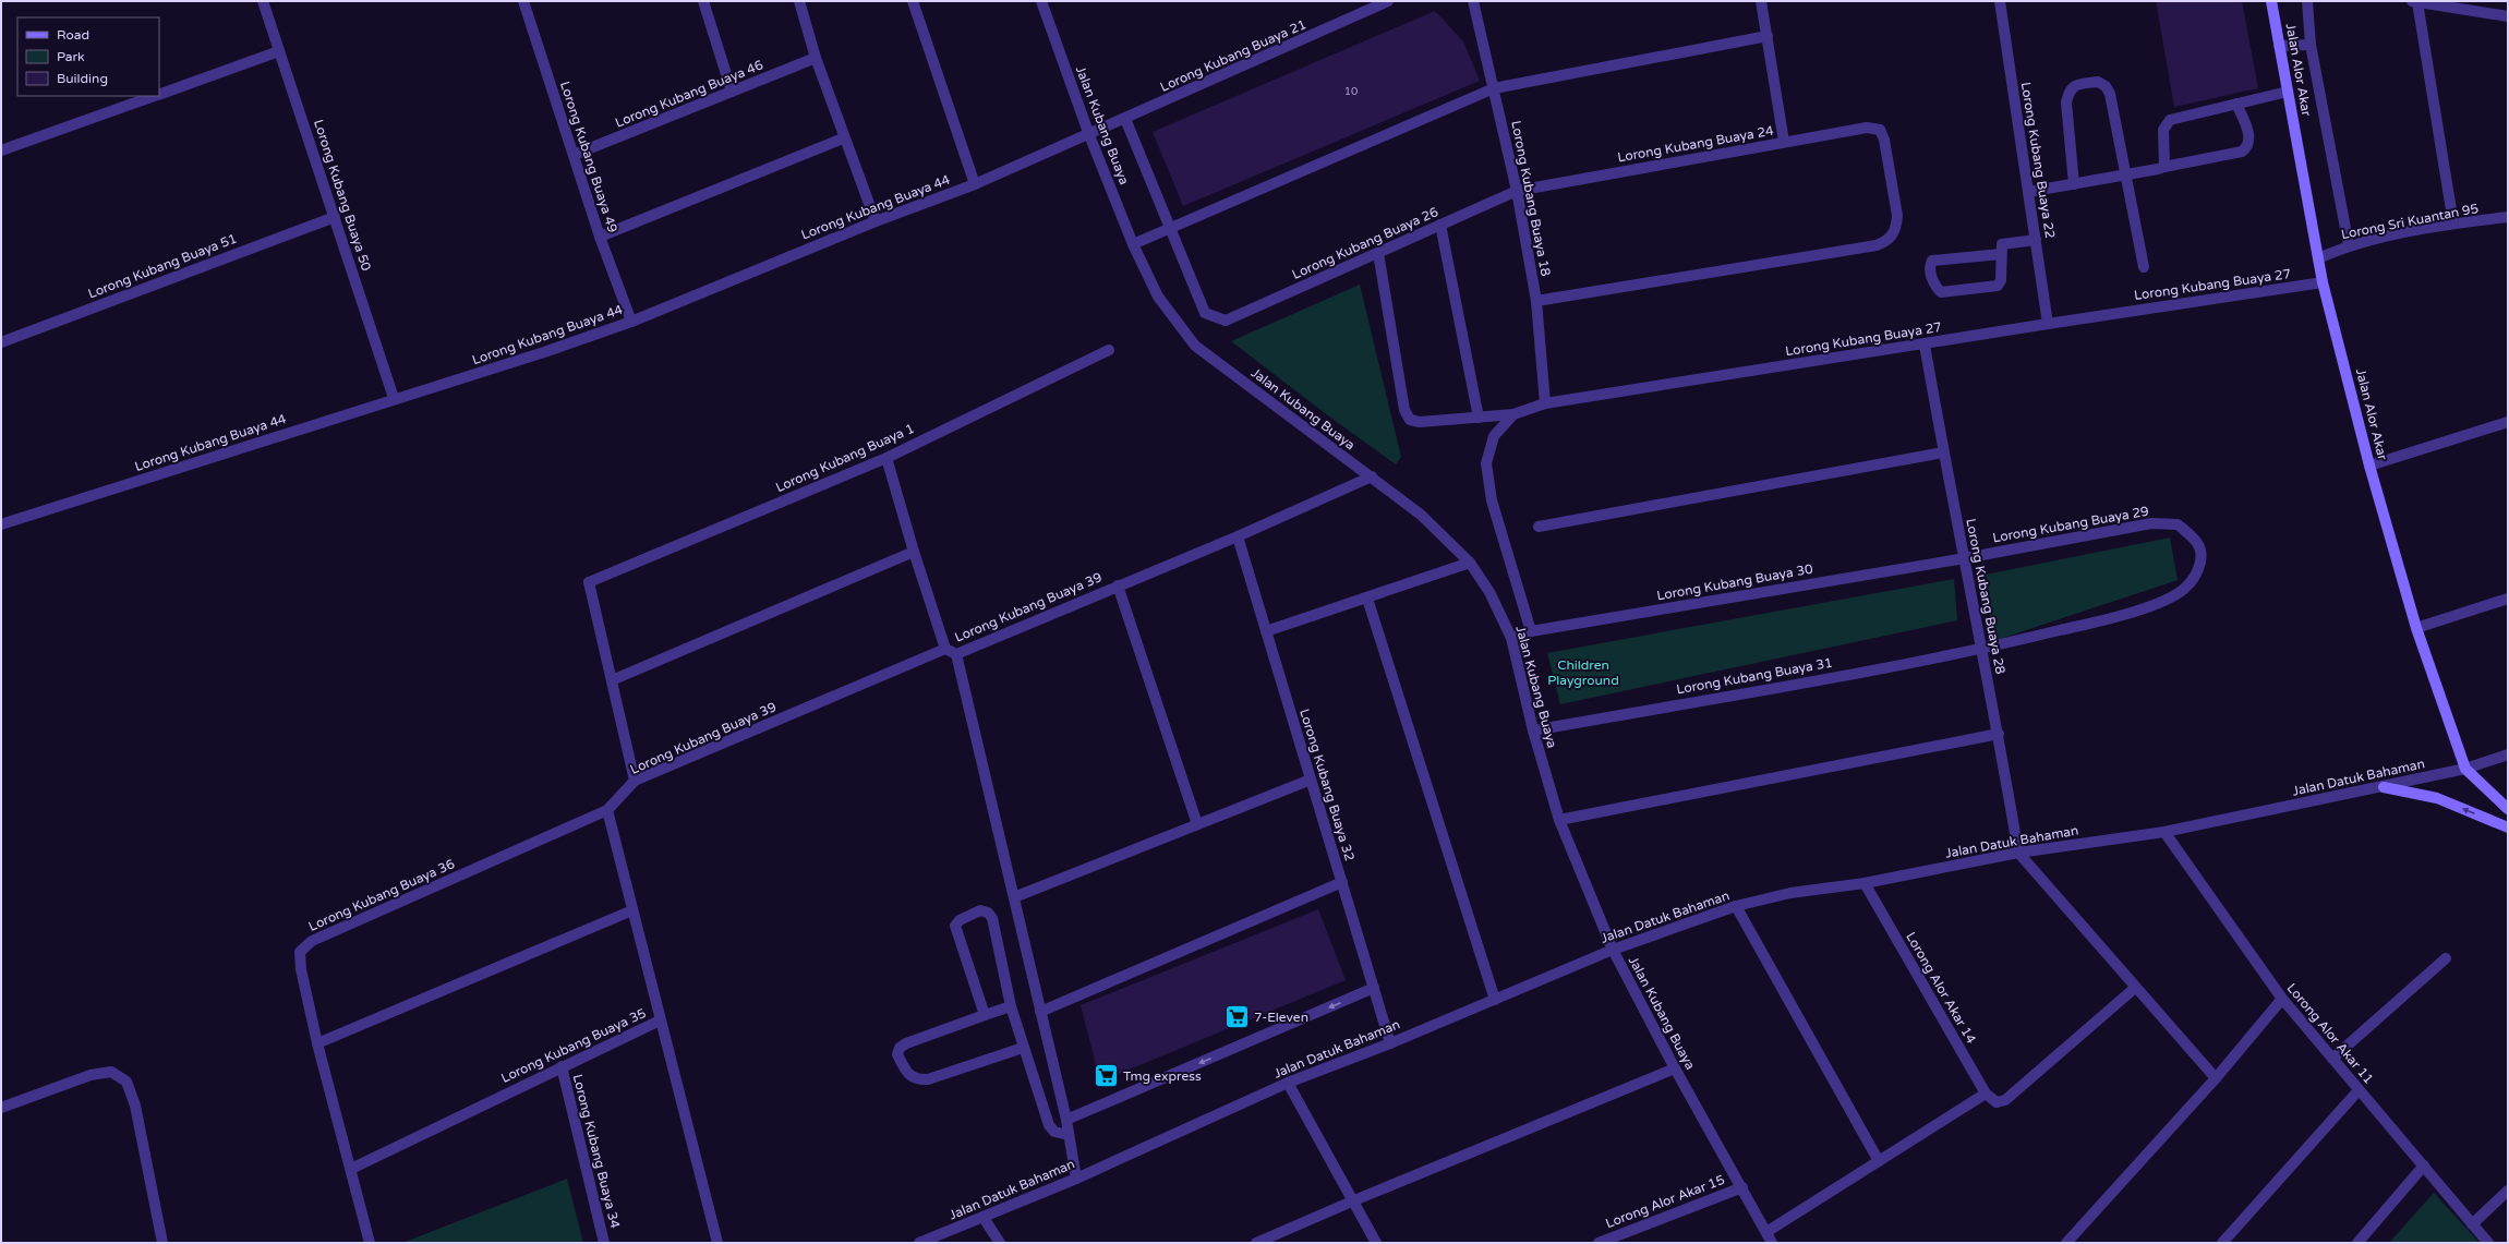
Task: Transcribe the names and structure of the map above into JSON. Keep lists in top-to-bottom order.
{
  "streets": {
    "main road": ["Jalan Alor Akar"],
    "street": [
      "Lorong Kubang Buaya 21",
      "Lorong Kubang Buaya 46",
      "Jalan Kubang Buaya",
      "Lorong Kubang Buaya 24",
      "Lorong Kubang Buaya 49",
      "Lorong Kubang Buaya 22",
      "Lorong Kubang Buaya 50",
      "Lorong Kubang Buaya 18",
      "Lorong Kubang Buaya 44",
      "Lorong Sri Kuantan 95",
      "Lorong Kubang Buaya 26",
      "Lorong Kubang Buaya 51",
      "Lorong Kubang Buaya 27",
      "Lorong Kubang Buaya 1",
      "Lorong Kubang Buaya 29",
      "Lorong Kubang Buaya 30",
      "Lorong Kubang Buaya 28",
      "Lorong Kubang Buaya 39",
      "Lorong Kubang Buaya 31",
      "Jalan Datuk Bahaman",
      "Lorong Kubang Buaya 32",
      "Lorong Kubang Buaya 36",
      "Lorong Alor Akar 14",
      "Lorong Alor Akar 11",
      "Lorong Kubang Buaya 35",
      "Lorong Kubang Buaya 34",
      "Lorong Alor Akar 15"
    ]
  },
  "crossings": [
    ["Lorong Kubang Buaya 21", "Jalan Kubang Buaya"],
    ["Lorong Kubang Buaya 21", "Lorong Kubang Buaya 44"],
    ["Jalan Alor Akar", "Lorong Sri Kuantan 95"],
    ["Jalan Alor Akar", "Lorong Kubang Buaya 27"],
    ["Jalan Alor Akar", "Jalan Datuk Bahaman"],
    ["Lorong Kubang Buaya 46", "Lorong Kubang Buaya 49"],
    ["Jalan Kubang Buaya", "Lorong Kubang Buaya 44"],
    ["Jalan Kubang Buaya", "Lorong Kubang Buaya 30"],
    ["Jalan Kubang Buaya", "Lorong Kubang Buaya 39"],
    ["Jalan Kubang Buaya", "Lorong Kubang Buaya 31"],
    ["Jalan Kubang Buaya", "Jalan Datuk Bahaman"],
    ["Jalan Kubang Buaya", "Lorong Alor Akar 15"],
    ["Lorong Kubang Buaya 24", "Lorong Kubang Buaya 18"],
    ["Lorong Kubang Buaya 24", "Lorong Kubang Buaya 26"],
    ["Lorong Kubang Buaya 49", "Lorong Kubang Buaya 44"],
    ["Lorong Kubang Buaya 22", "Lorong Kubang Buaya 27"],
    ["Lorong Kubang Buaya 50", "Lorong Kubang Buaya 44"],
    ["Lorong Kubang Buaya 50", "Lorong Kubang Buaya 51"],
    ["Lorong Kubang Buaya 18", "Lorong Kubang Buaya 26"],
    ["Lorong Kubang Buaya 18", "Lorong Kubang Buaya 27"],
    ["Lorong Kubang Buaya 26", "Lorong Kubang Buaya 27"],
    ["Lorong Kubang Buaya 27", "Lorong Kubang Buaya 28"],
    ["Lorong Kubang Buaya 29", "Lorong Kubang Buaya 30"],
    ["Lorong Kubang Buaya 29", "Lorong Kubang Buaya 28"],
    ["Lorong Kubang Buaya 29", "Lorong Kubang Buaya 31"],
    ["Lorong Kubang Buaya 30", "Lorong Kubang Buaya 28"],
    ["Lorong Kubang Buaya 28", "Lorong Kubang Buaya 31"],
    ["Lorong Kubang Buaya 28", "Jalan Datuk Bahaman"],
    ["Lorong Kubang Buaya 39", "Lorong Kubang Buaya 32"],
    ["Lorong Kubang Buaya 39", "Lorong Kubang Buaya 36"],
    ["Lorong Kubang Buaya 39", "Lorong Kubang Buaya 35"],
    ["Jalan Datuk Bahaman", "Lorong Kubang Buaya 32"],
    ["Jalan Datuk Bahaman", "Lorong Alor Akar 14"],
    ["Jalan Datuk Bahaman", "Lorong Alor Akar 11"],
    ["Lorong Kubang Buaya 36", "Lorong Kubang Buaya 35"],
    ["Lorong Kubang Buaya 35", "Lorong Kubang Buaya 34"]
  ],
  "parks": ["Children Playground"],
  "places": {
    "supermarket": ["7-Eleven", "Tmg express"]
  },
  "house_numbers": ["10"],
  "legend": ["Road", "Park", "Building"]
}
